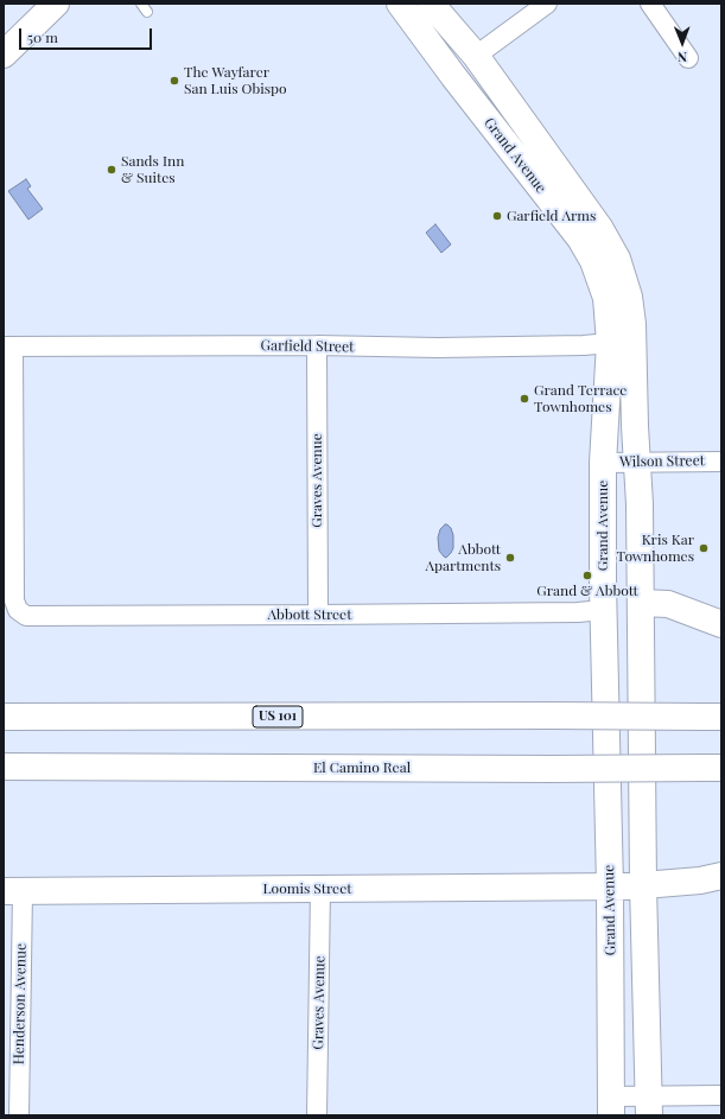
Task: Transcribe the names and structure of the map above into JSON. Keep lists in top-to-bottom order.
{
  "streets": {
    "main road": [
      "Grand Avenue",
      "US 101",
      "El Camino Real",
      "Loomis Street"
    ],
    "street": [
      "Garfield Street",
      "Wilson Street",
      "Graves Avenue",
      "Abbott Street",
      "Henderson Avenue"
    ]
  },
  "crossings": [
    ["Grand Avenue", "Garfield Street"],
    ["Grand Avenue", "Wilson Street"],
    ["Grand Avenue", "Abbott Street"],
    ["Grand Avenue", "Loomis Street"],
    ["Garfield Street", "Graves Avenue"],
    ["Garfield Street", "Abbott Street"],
    ["Graves Avenue", "Abbott Street"],
    ["Graves Avenue", "Loomis Street"],
    ["Loomis Street", "Henderson Avenue"]
  ],
  "places": [
    "The Wayfarer San Luis Obispo",
    "Sands Inn & Suites",
    "Garfield Arms",
    "Grand Terrace Townhomes",
    "Kris Kar Townhomes",
    "Abbott Apartments",
    "Grand & Abbott"
  ],
  "scale_bar": "50 m",
  "north": "bottom"
}
